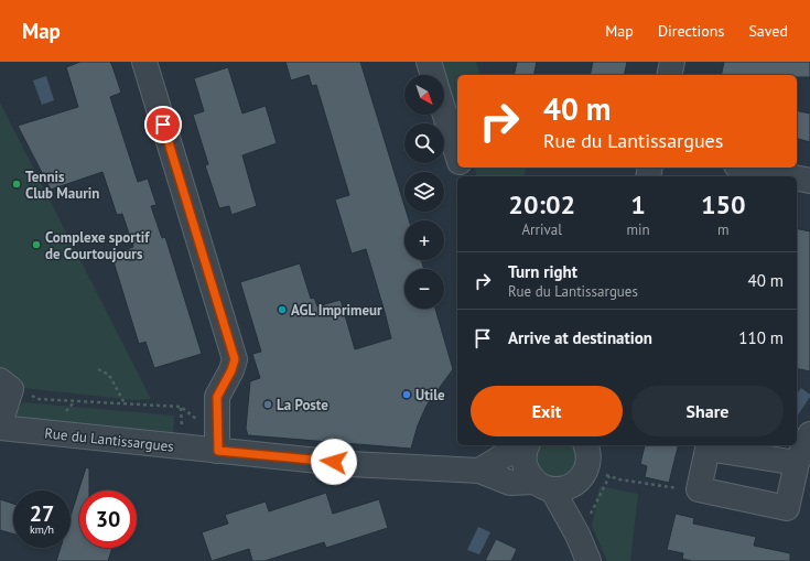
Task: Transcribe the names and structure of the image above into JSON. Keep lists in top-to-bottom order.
{
  "streets": {
    "street": ["Rue du Lantissargues"]
  },
  "places": [
    "Tennis Club Maurin",
    "Complexe sportif de Courtoujours",
    "AGL Imprimeur",
    "Utile",
    "La Poste"
  ],
  "north": "bottom right",
  "page": {
    "header": "Map",
    "nav": ["Map", "Directions", "Saved"],
    "map_buttons": ["+", "−"],
    "turn": ["40 m", "Rue du Lantissargues"],
    "eta": [
      "20:02",
      "Arrival",
      "1",
      "min",
      "150",
      "m"
    ],
    "list": [
      {
        "name": "Turn right",
        "note": "Rue du Lantissargues",
        "value": "40 m"
      },
      {
        "name": "Arrive at destination",
        "value": "110 m"
      }
    ],
    "buttons": ["Exit", "Share"],
    "speed": "27 km/h",
    "limit": "30"
  }
}
